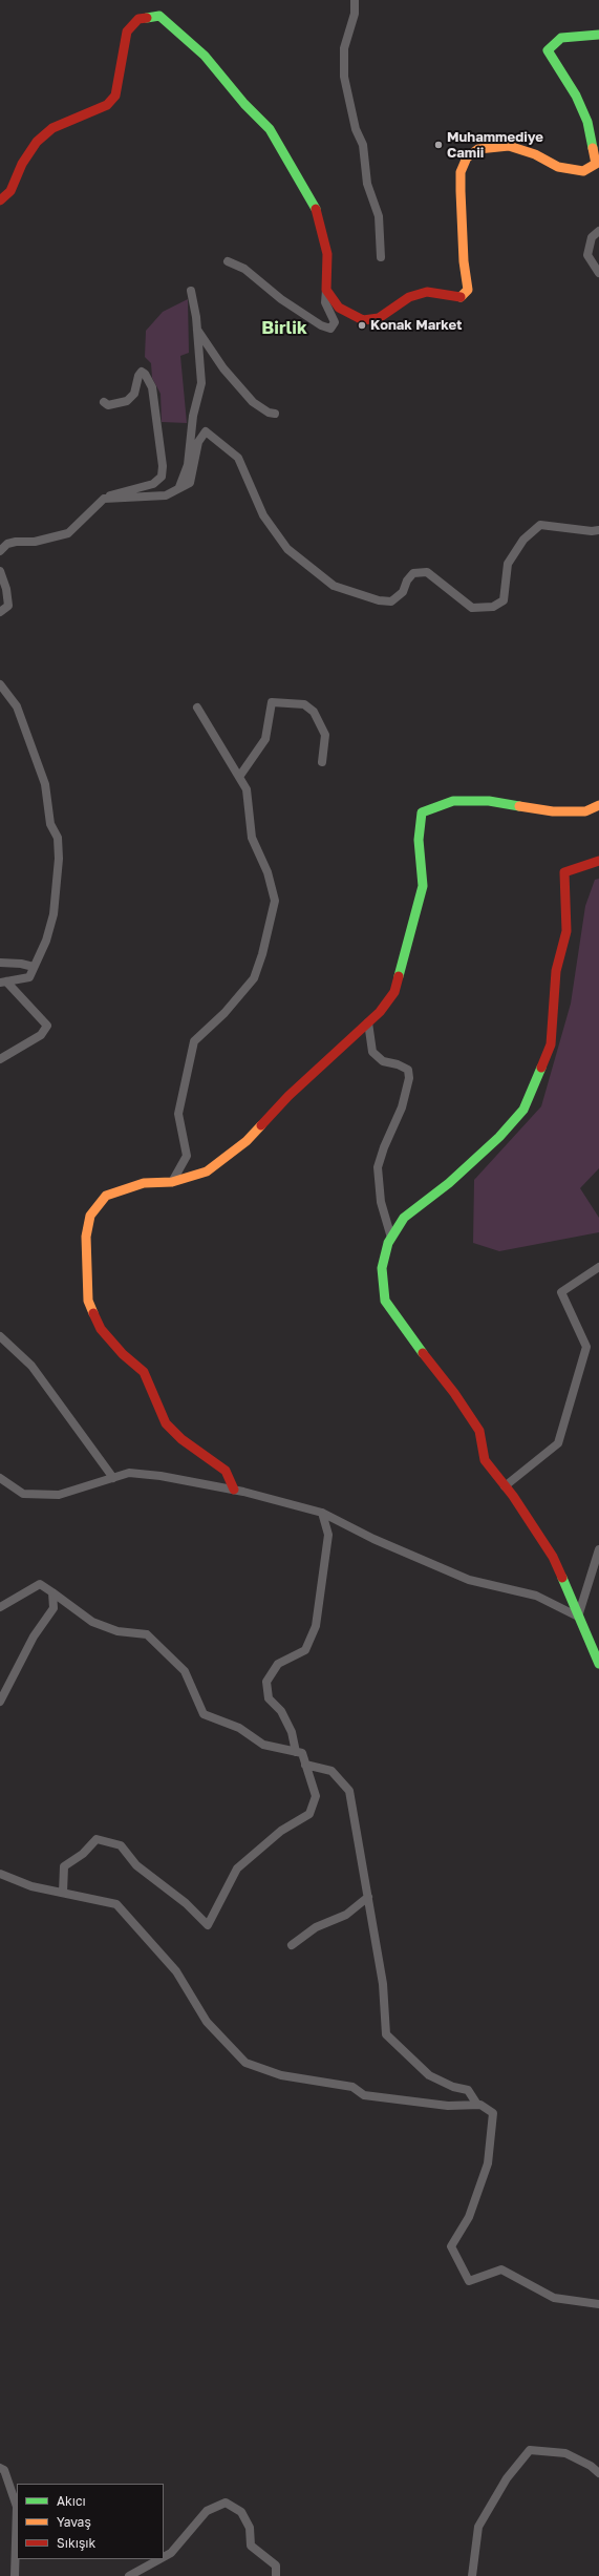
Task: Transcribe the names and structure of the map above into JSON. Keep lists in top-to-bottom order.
{
  "districts": ["Birlik"],
  "places": ["Muhammediye Camii", "Konak Market"],
  "legend": ["Akıcı", "Yavaş", "Sıkışık"]
}
